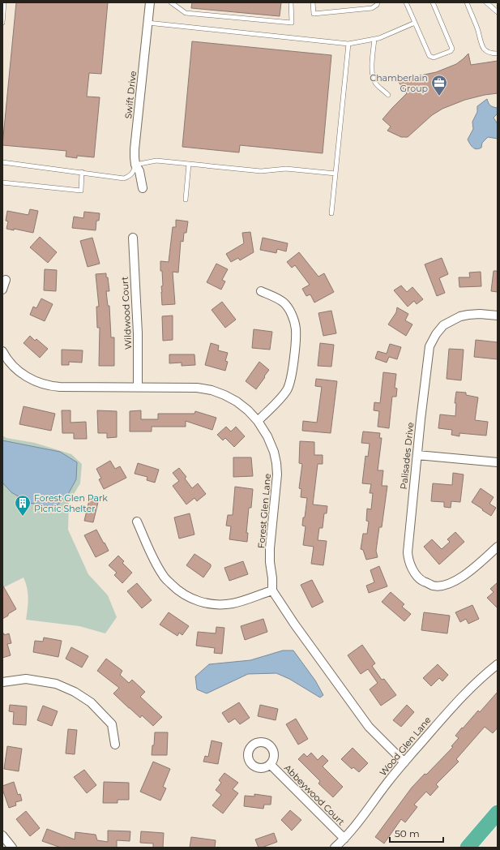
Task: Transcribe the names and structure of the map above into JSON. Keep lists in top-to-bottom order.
{
  "streets": {
    "street": [
      "Swift Drive",
      "Wildwood Court",
      "Palisades Drive",
      "Forest Glen Lane",
      "Wood Glen Lane",
      "Abbeywood Court"
    ]
  },
  "crossings": [
    ["Wildwood Court", "Forest Glen Lane"],
    ["Wood Glen Lane", "Abbeywood Court"]
  ],
  "places": {
    "office": ["Chamberlain Group"],
    "building": ["Forest Glen Park Picnic Shelter"]
  },
  "scale_bar": "50 m"
}
